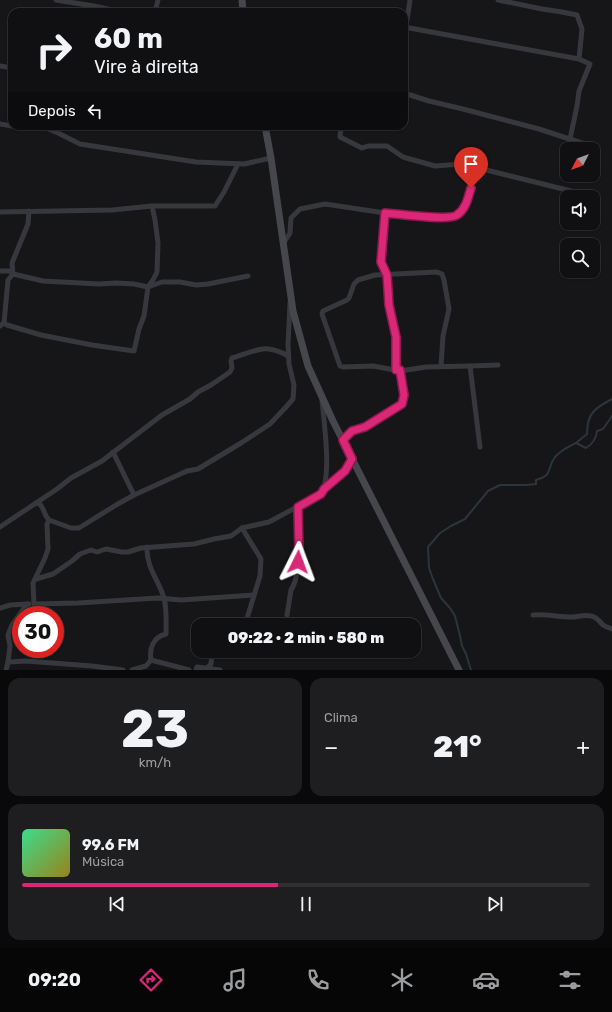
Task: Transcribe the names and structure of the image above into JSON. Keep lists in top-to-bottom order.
{
  "north": "bottom left",
  "page": {
    "turn": ["60 m", "Vire à direita"],
    "then": "Depois",
    "limit": "30",
    "trip": "09:22 · 2 min · 580 m",
    "tile": [
      ["23", "km/h"],
      "Clima"
    ],
    "heat": ["−", "21°", "+"],
    "song": ["99.6 FM", "Música"],
    "tabs": "09:20"
  }
}
